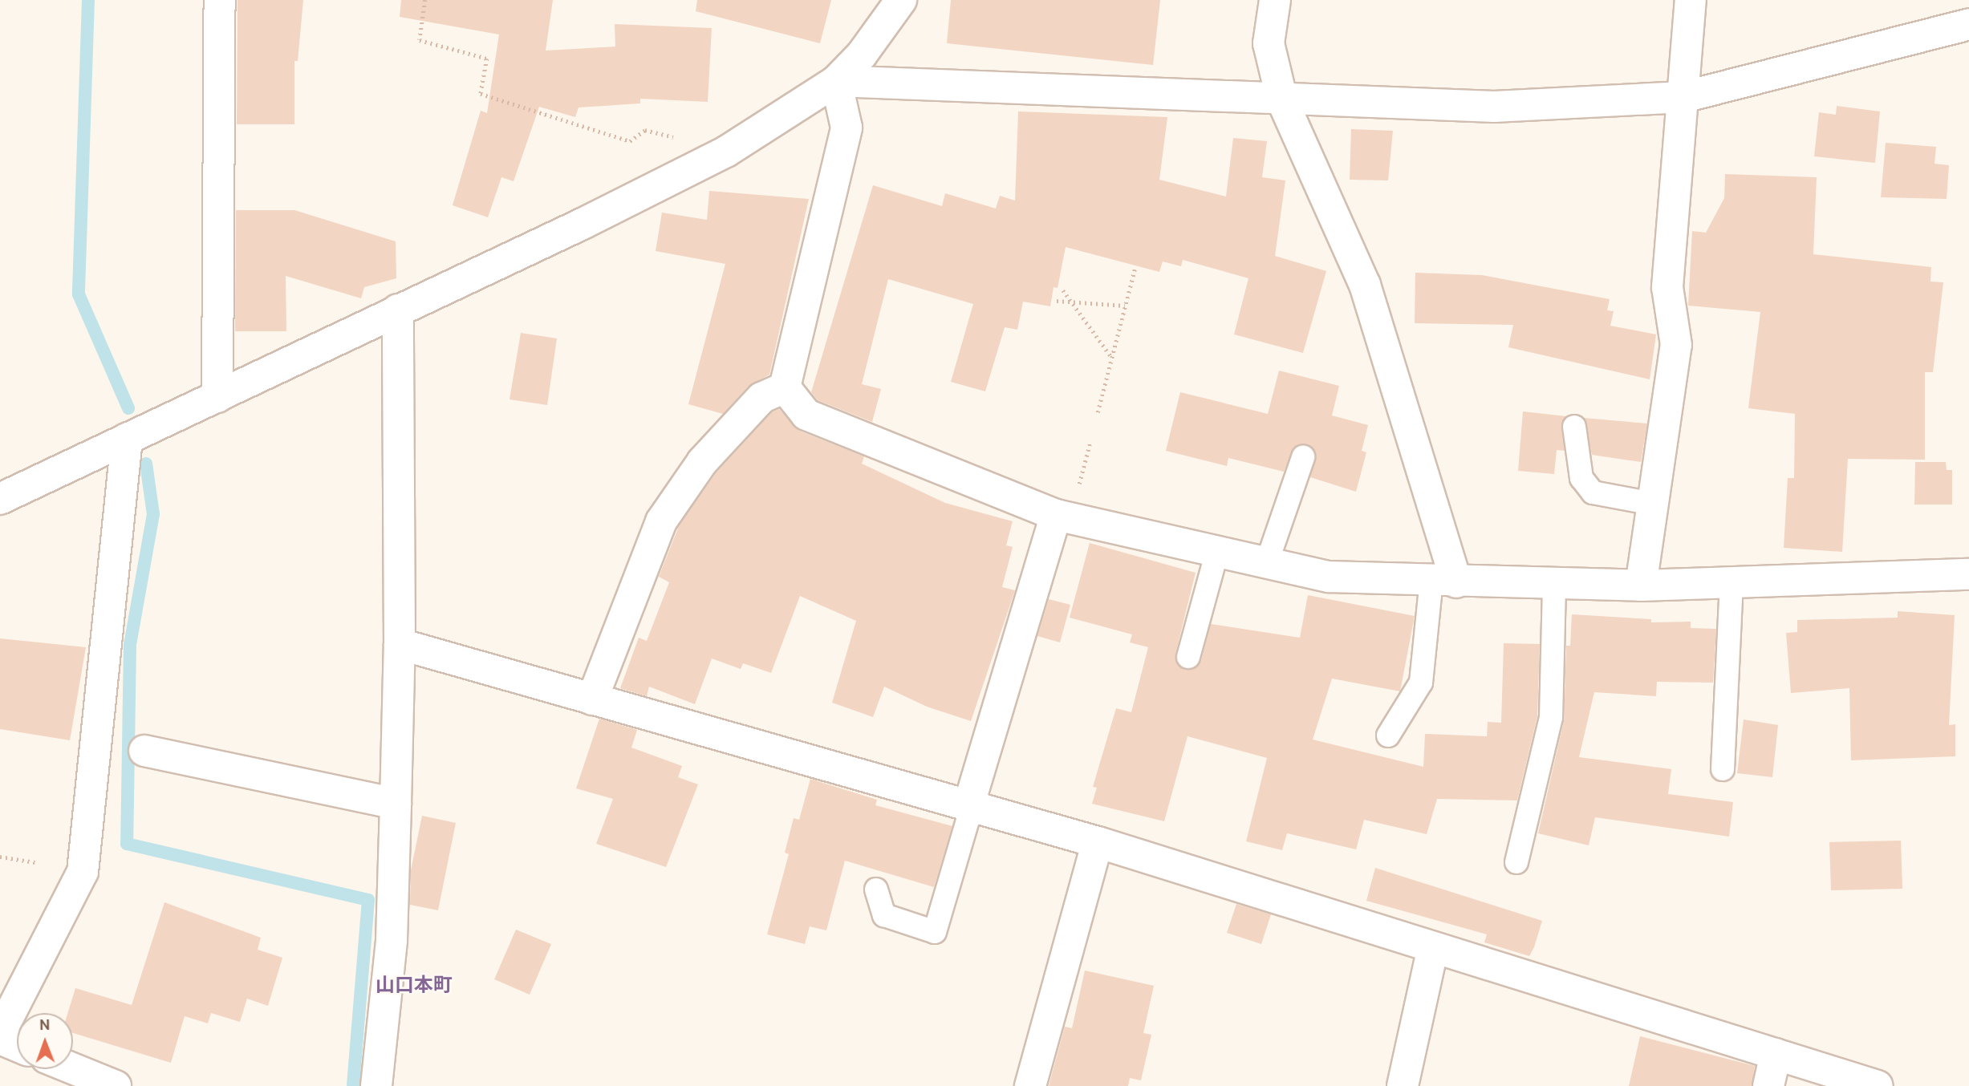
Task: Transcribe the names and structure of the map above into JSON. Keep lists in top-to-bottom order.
{
  "districts": ["山口本町"],
  "north": "top"
}
